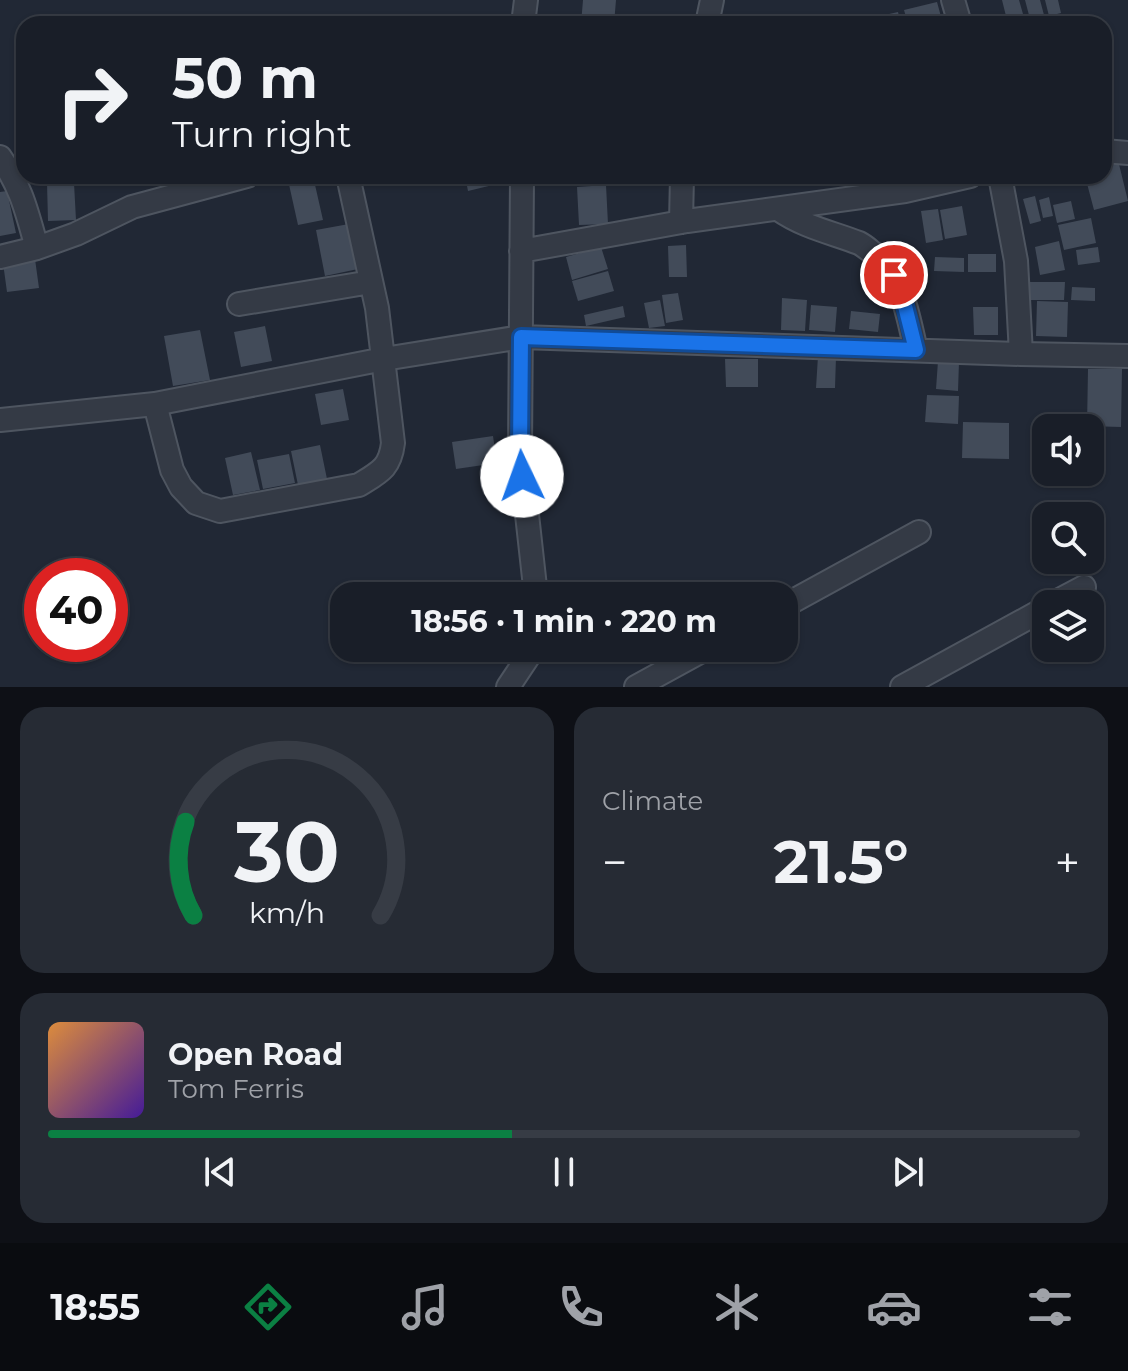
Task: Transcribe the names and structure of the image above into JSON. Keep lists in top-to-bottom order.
{
  "page": {
    "turn": ["50 m", "Turn right"],
    "limit": "40",
    "trip": "18:56 · 1 min · 220 m",
    "tile": "Climate",
    "heat": ["−", "21.5°", "+"],
    "song": ["Open Road", "Tom Ferris"],
    "tabs": "18:55",
    "gauge": ["30", "km/h"]
  }
}
